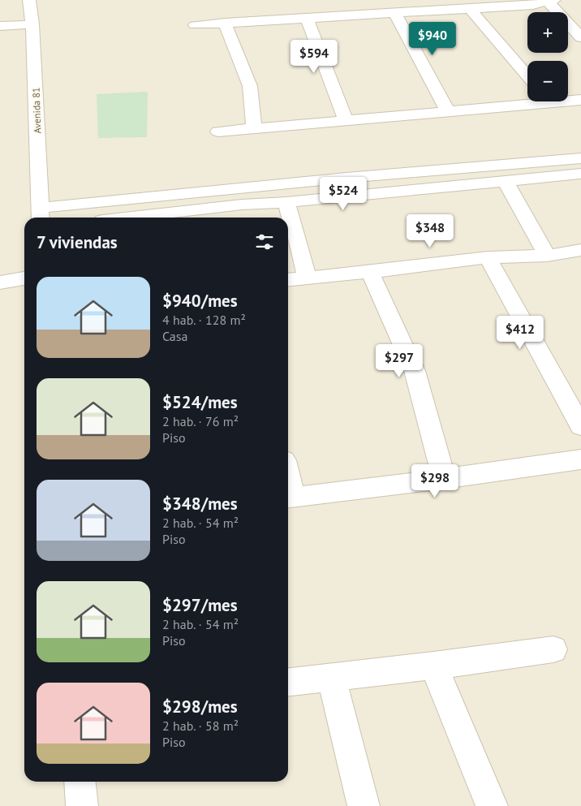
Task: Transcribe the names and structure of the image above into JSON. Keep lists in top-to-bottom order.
{
  "streets": {
    "street": ["Avenida 81"]
  },
  "page": {
    "map_buttons": ["+", "−"],
    "price": [
      "$940",
      "$594",
      "$524",
      "$348",
      "$412",
      "$297",
      "$298"
    ],
    "heading": "7 viviendas",
    "list": [
      {
        "name": "$940/mes",
        "note": "4 hab. · 128 m² · Casa"
      },
      {
        "name": "$524/mes",
        "note": "2 hab. · 76 m² · Piso"
      },
      {
        "name": "$348/mes",
        "note": "2 hab. · 54 m² · Piso"
      },
      {
        "name": "$297/mes",
        "note": "2 hab. · 54 m² · Piso"
      },
      {
        "name": "$298/mes",
        "note": "2 hab. · 58 m² · Piso"
      }
    ]
  }
}
